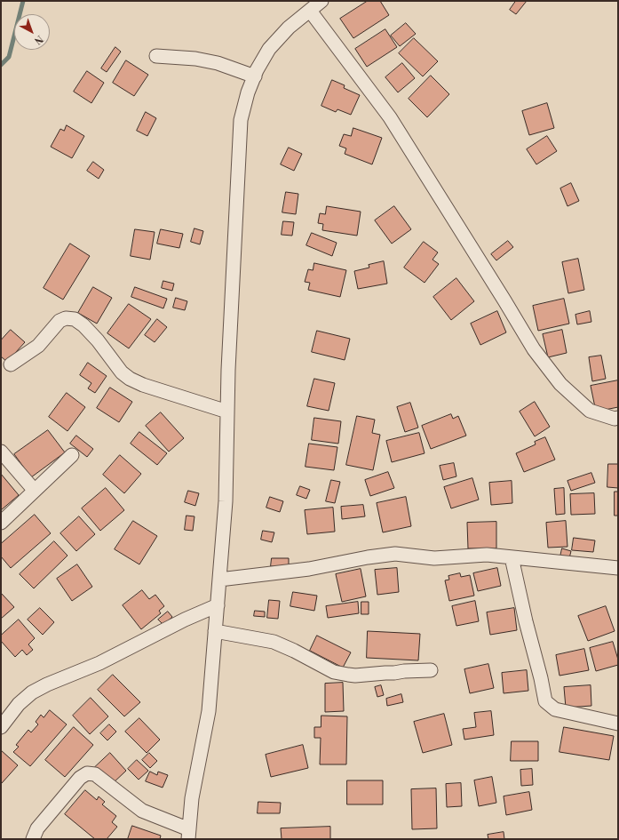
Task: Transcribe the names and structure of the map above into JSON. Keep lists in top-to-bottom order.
{
  "north": "bottom right"
}
